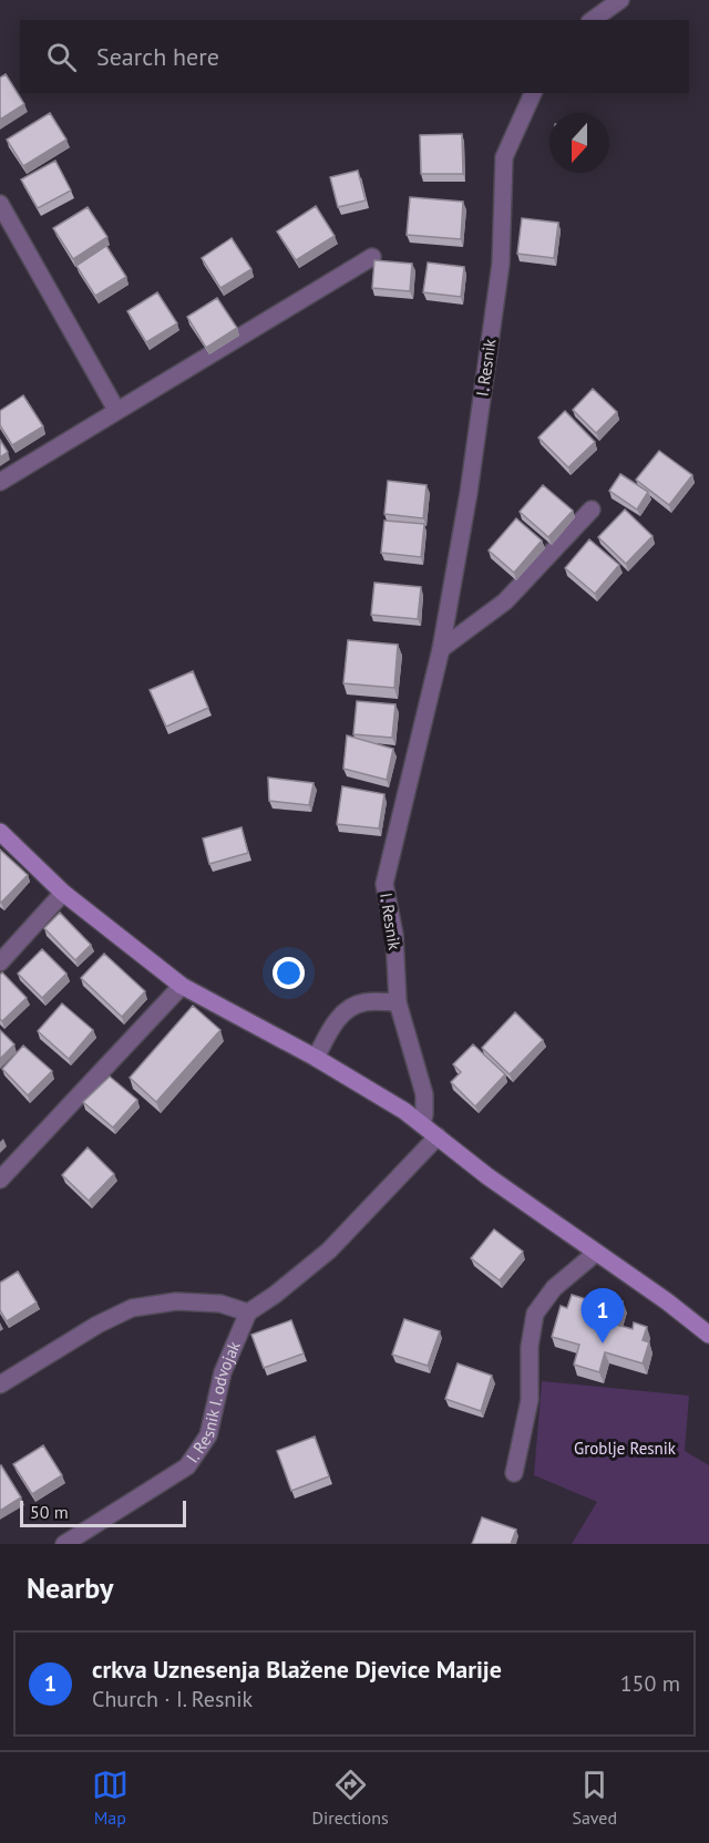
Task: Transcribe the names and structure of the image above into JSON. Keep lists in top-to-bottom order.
{
  "streets": {
    "street": ["I. Resnik", "I. Resnik I. odvojak"]
  },
  "parks": ["Groblje Resnik"],
  "scale_bar": "50 m",
  "north": "bottom",
  "page": {
    "search": "Search here",
    "pins": "1",
    "scale": "50 m",
    "heading": "Nearby",
    "list": [
      {
        "mark": "1",
        "name": "crkva Uznesenja Blažene Djevice Marije",
        "note": "Church · I. Resnik",
        "value": "150 m"
      }
    ],
    "nav": ["Map", "Directions", "Saved"]
  }
}
